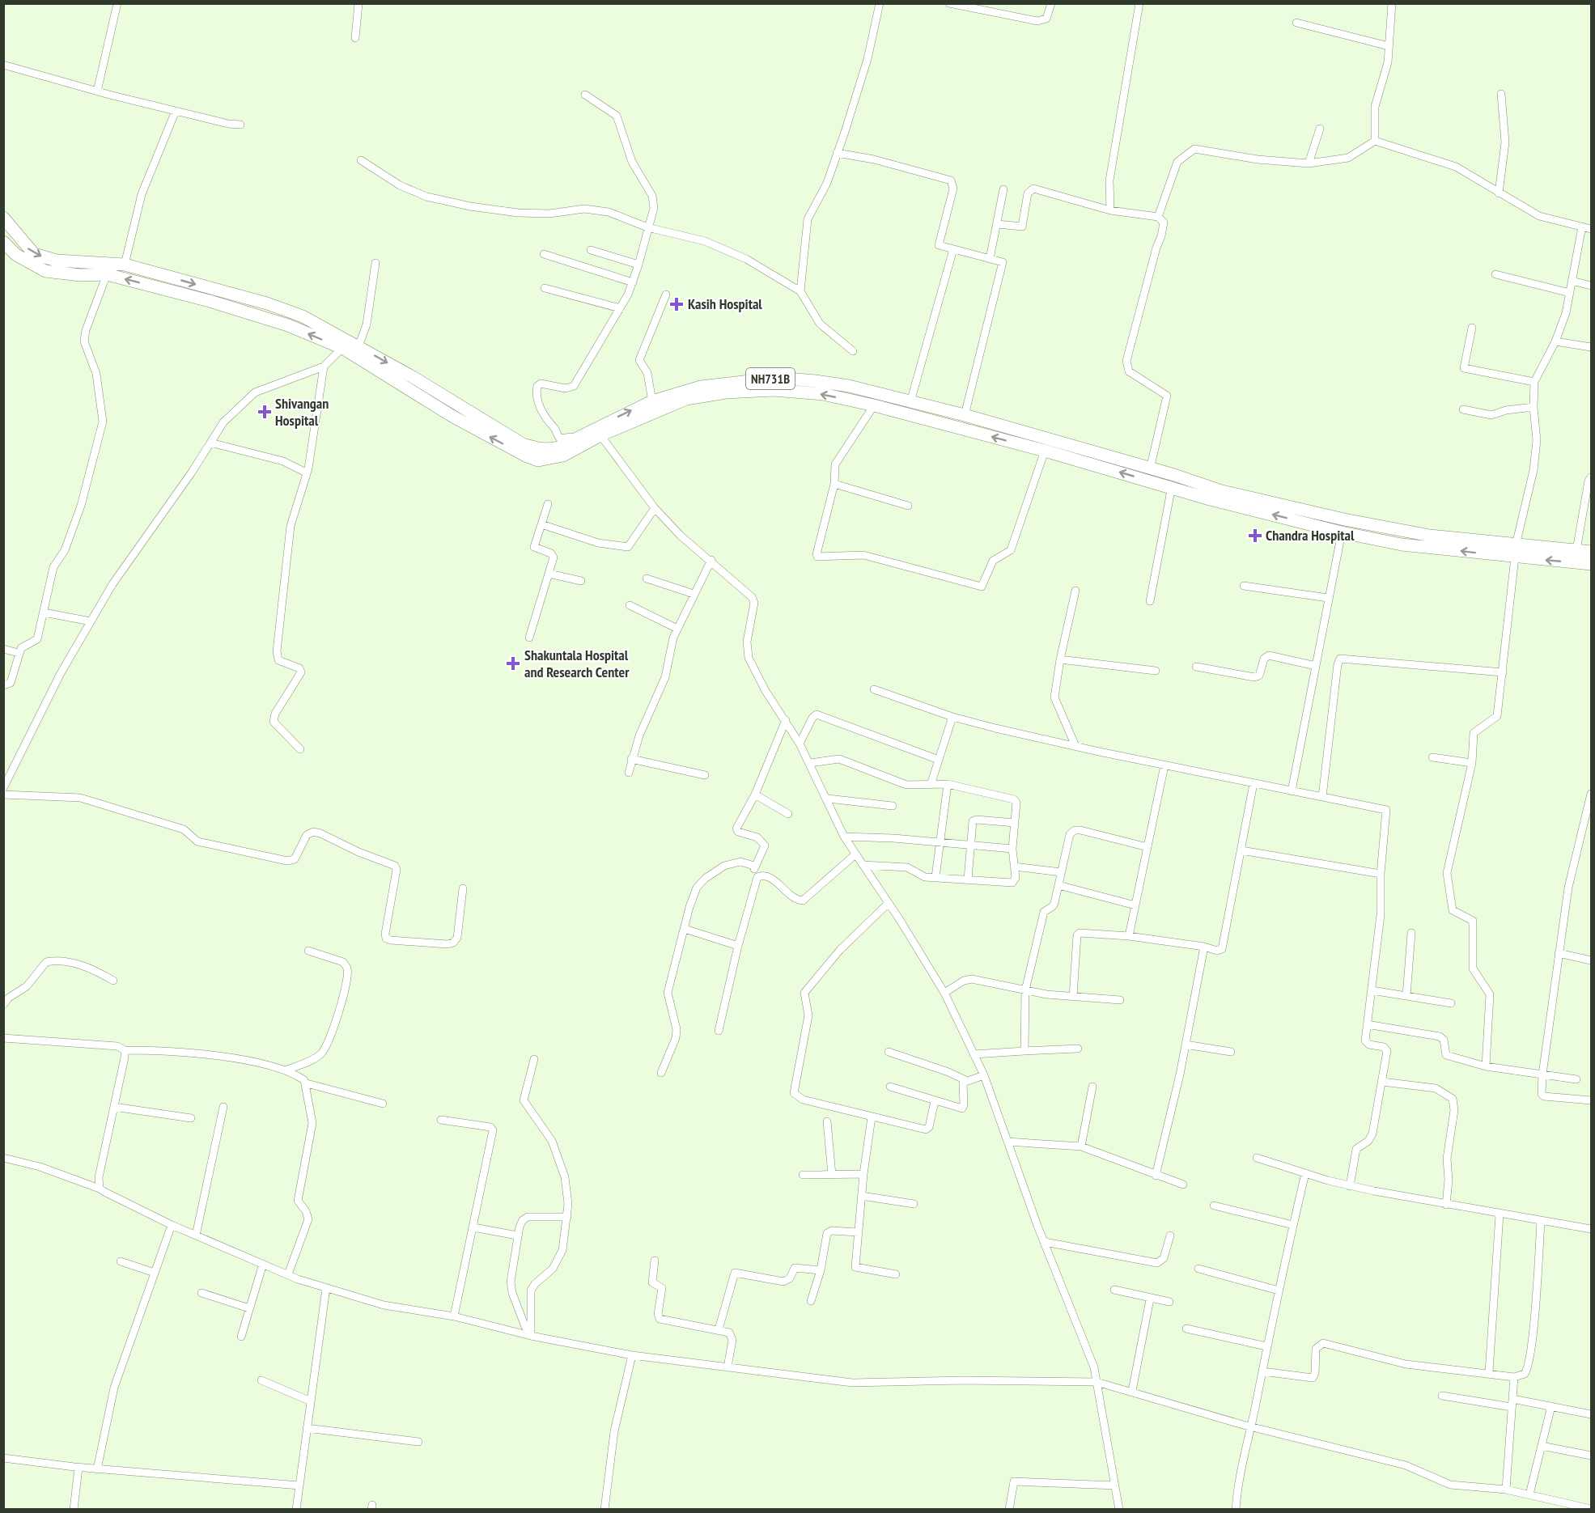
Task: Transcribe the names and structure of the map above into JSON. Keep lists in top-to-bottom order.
{
  "streets": {
    "highway": ["NH731B"]
  },
  "places": {
    "health": [
      "Kasih Hospital",
      "Shivangan Hospital",
      "Chandra Hospital",
      "Shakuntala Hospital and Research Center"
    ]
  }
}
